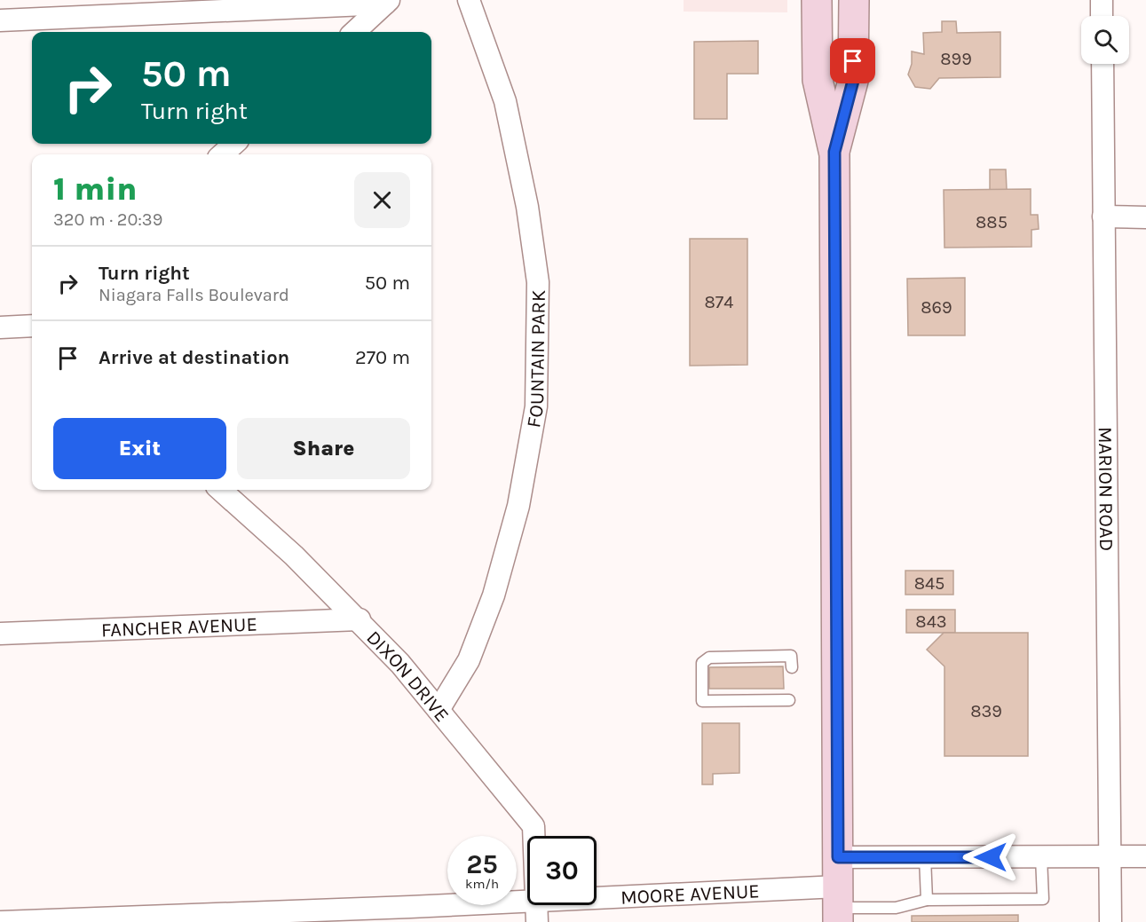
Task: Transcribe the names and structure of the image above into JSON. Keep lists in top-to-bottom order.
{
  "streets": {
    "street": [
      "FOUNTAIN PARK",
      "MARION ROAD",
      "FANCHER AVENUE",
      "DIXON DRIVE",
      "MOORE AVENUE"
    ]
  },
  "crossings": [
    ["FOUNTAIN PARK", "DIXON DRIVE"],
    ["FANCHER AVENUE", "DIXON DRIVE"],
    ["DIXON DRIVE", "MOORE AVENUE"]
  ],
  "house_numbers": [
    "899",
    "885",
    "874",
    "869",
    "845",
    "843",
    "839"
  ],
  "page": {
    "turn": ["50 m", "Turn right"],
    "heading": ["1 min", "320 m · 20:39"],
    "list": [
      {
        "name": "Turn right",
        "note": "Niagara Falls Boulevard",
        "value": "50 m"
      },
      {
        "name": "Arrive at destination",
        "value": "270 m"
      }
    ],
    "buttons": ["Exit", "Share"],
    "speed": "25 km/h",
    "limit": "30"
  }
}
